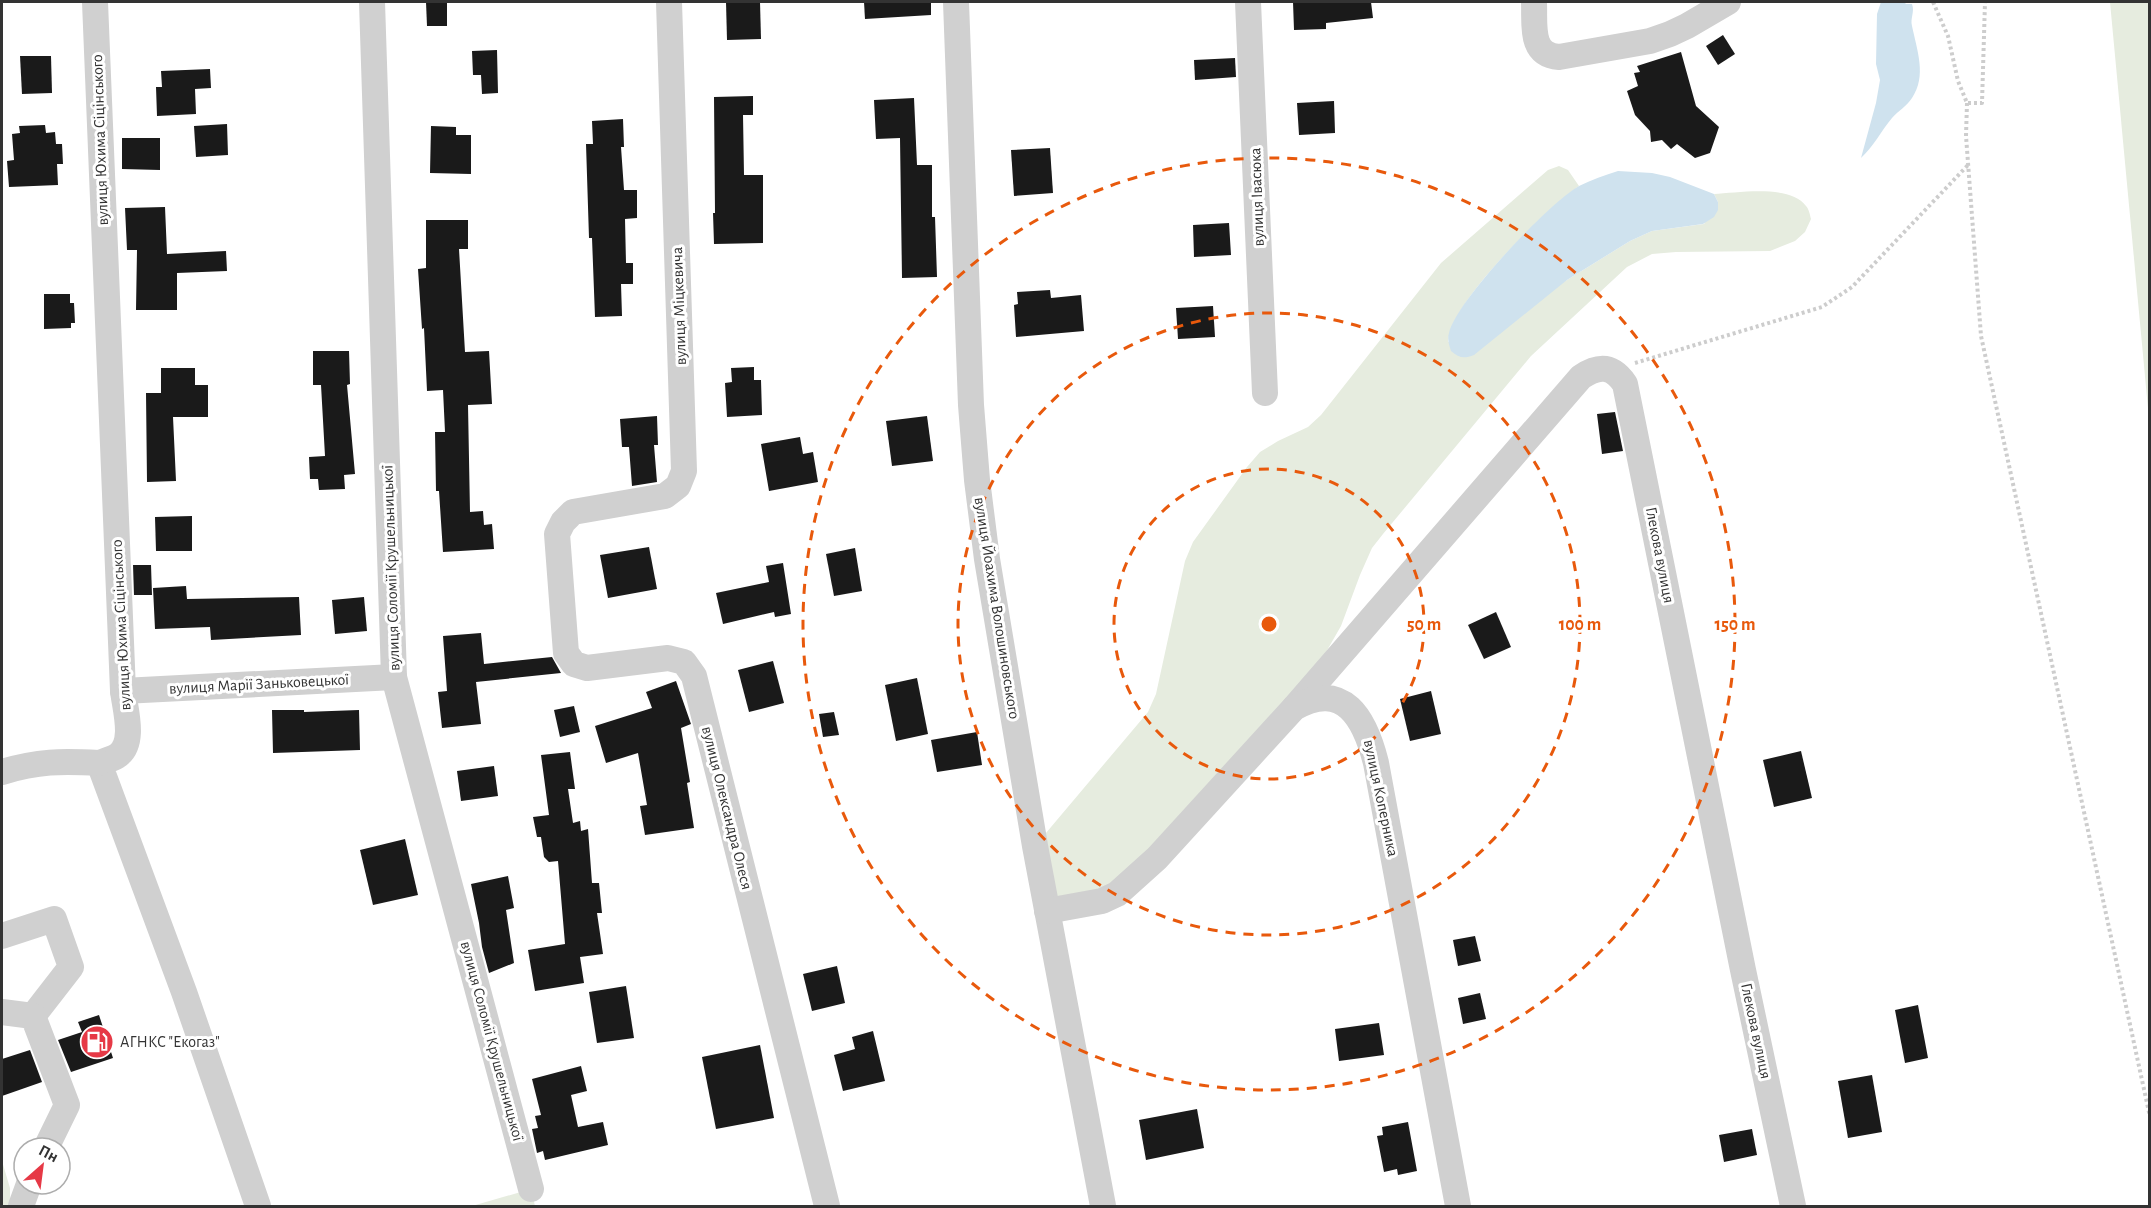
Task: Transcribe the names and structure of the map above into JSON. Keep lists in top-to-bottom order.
{
  "streets": {
    "street": [
      "вулиця Юхима Сіцінського",
      "вулиця Івасюка",
      "вулиця Міцкевича",
      "Глекова вулиця",
      "вулиця Соломії Крушельницької",
      "вулиця Йоахима Волошиновського",
      "вулиця Марії Заньковецької",
      "вулиця Коперника",
      "вулиця Олександра Олеся"
    ]
  },
  "crossings": [
    ["вулиця Юхима Сіцінського", "вулиця Марії Заньковецької"],
    ["вулиця Міцкевича", "вулиця Олександра Олеся"],
    ["вулиця Соломії Крушельницької", "вулиця Марії Заньковецької"],
    ["вулиця Йоахима Волошиновського", "вулиця Коперника"]
  ],
  "places": {
    "fuel station": ["АГНКС \"Екогаз\""]
  },
  "north": "top right",
  "rings": ["50 m", "100 m", "150 m"]
}
